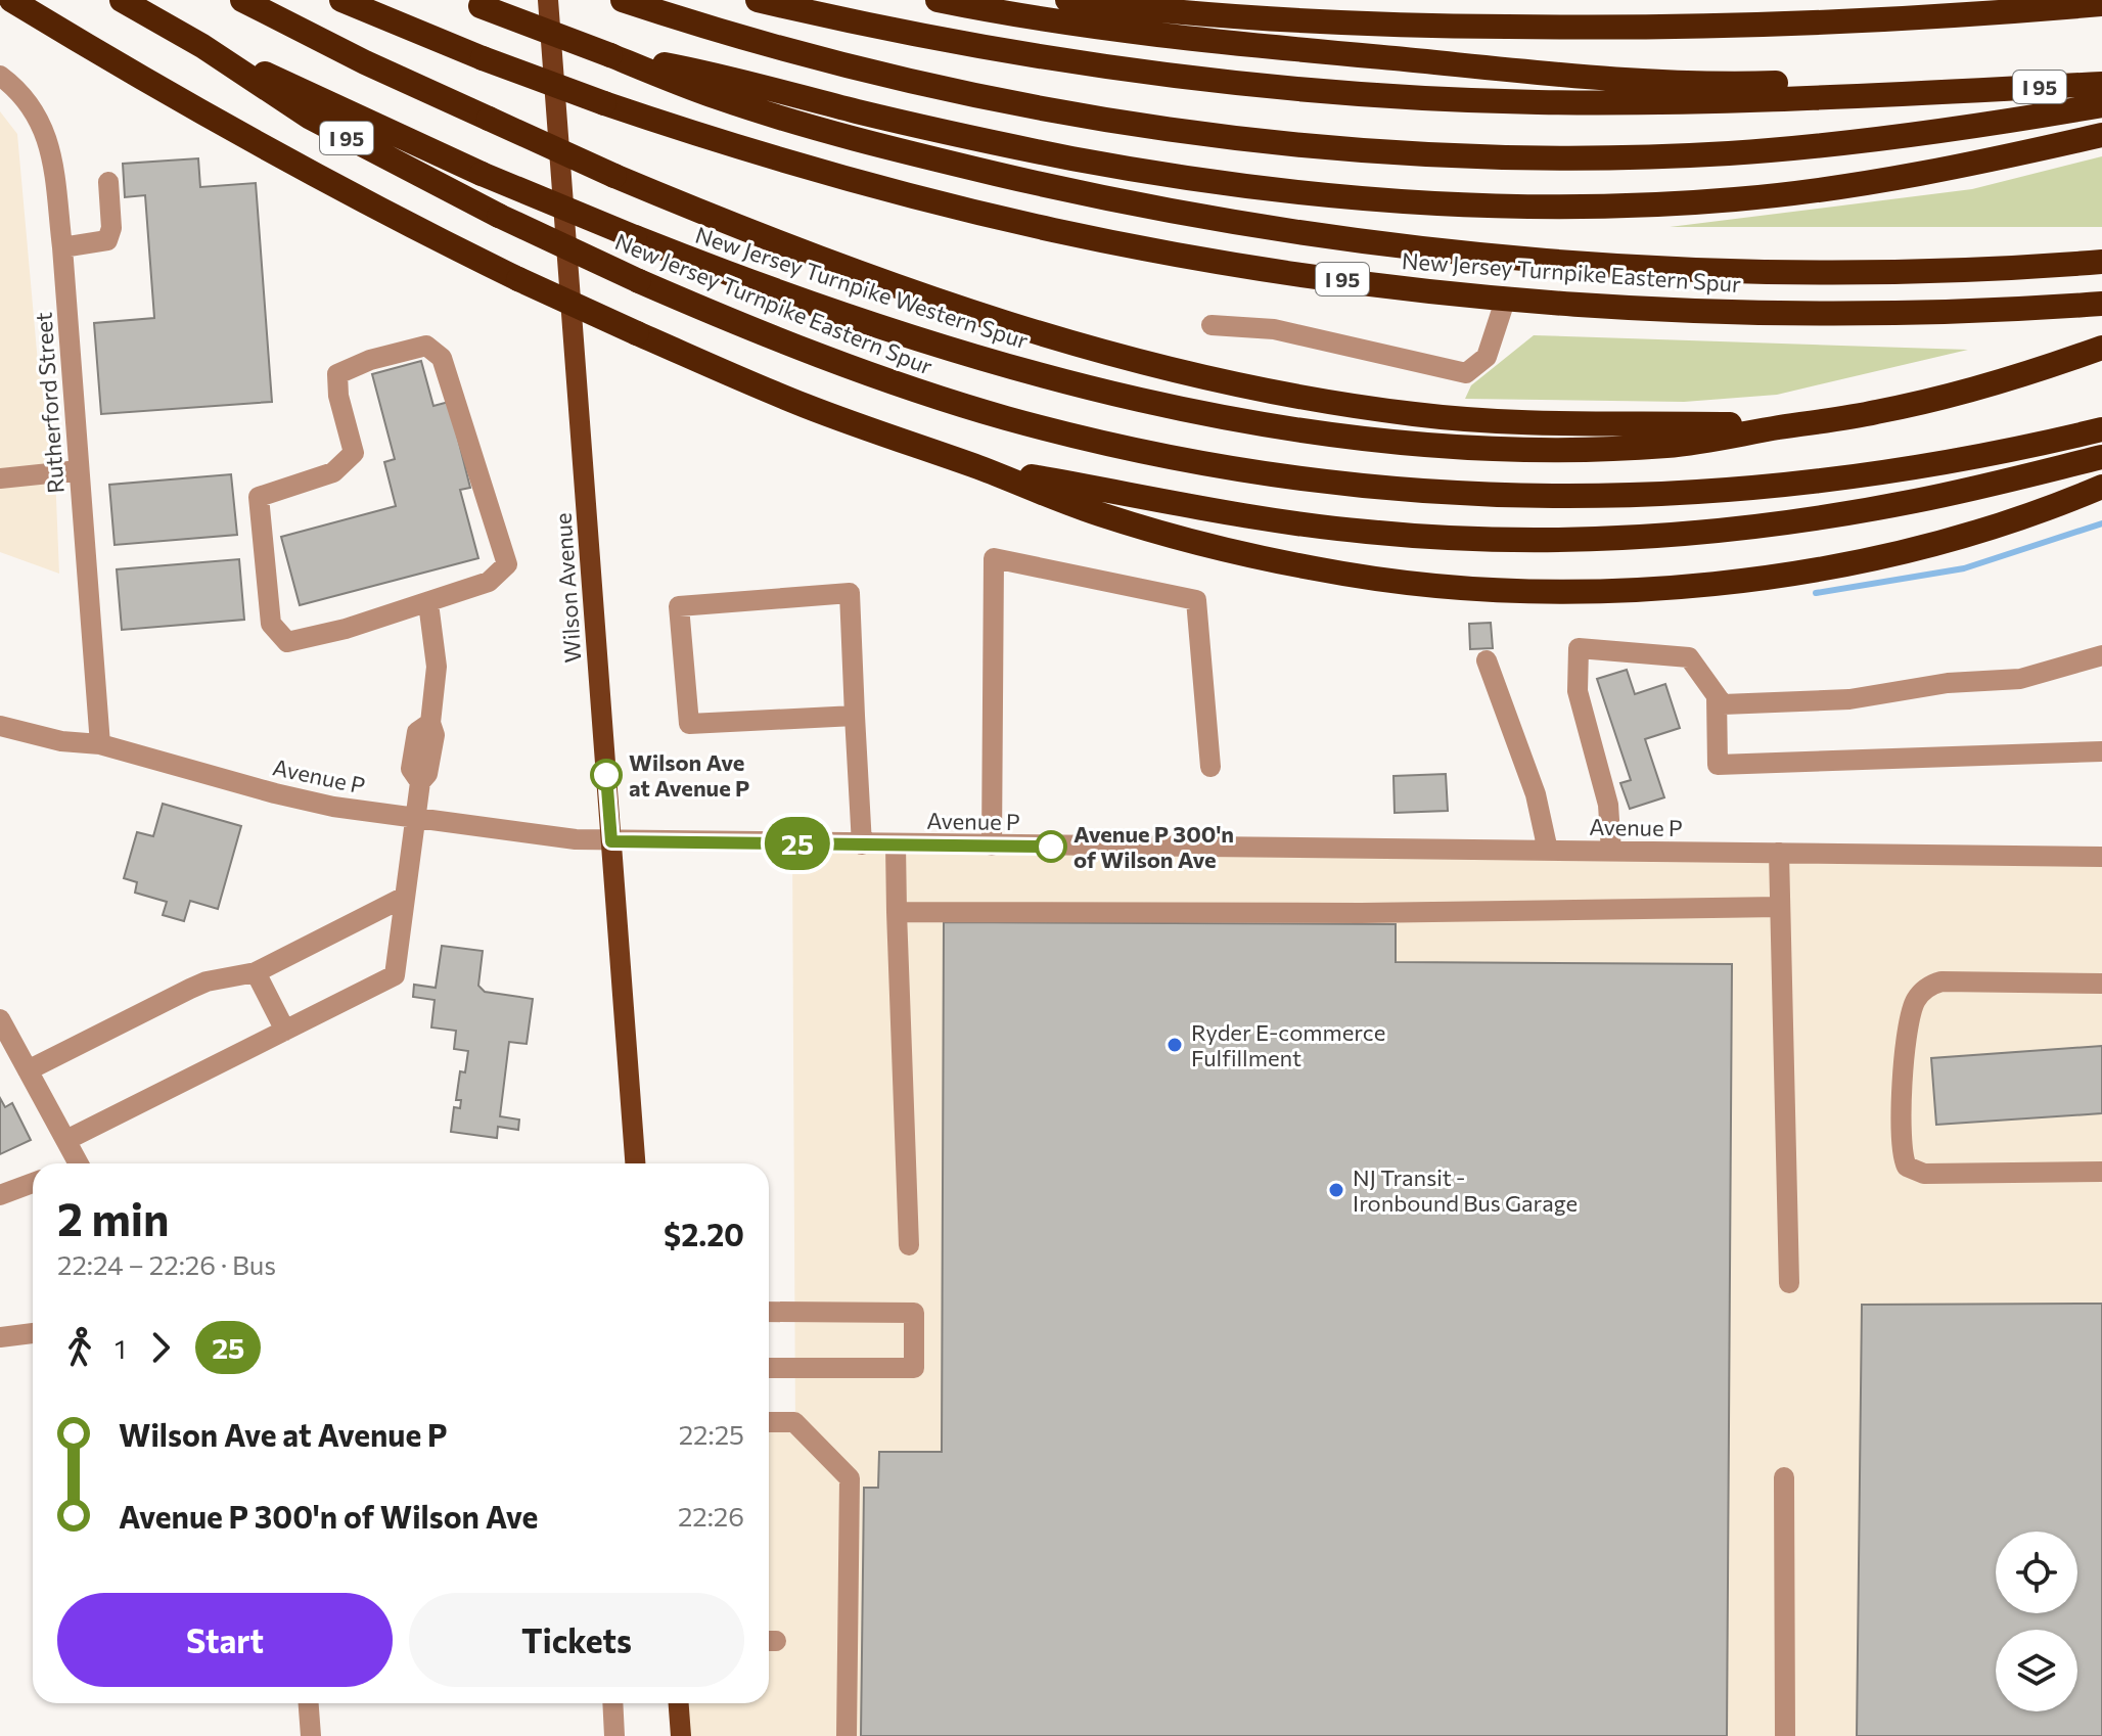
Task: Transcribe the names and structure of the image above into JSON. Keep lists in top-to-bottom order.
{
  "streets": {
    "highway": ["I 95", "New Jersey Turnpike Eastern Spur", "New Jersey Turnpike Western Spur"],
    "main road": ["Wilson Avenue"],
    "street": ["Rutherford Street", "Avenue P"]
  },
  "crossings": [
    ["I 95", "New Jersey Turnpike Eastern Spur"],
    ["I 95", "New Jersey Turnpike Western Spur"],
    ["New Jersey Turnpike Eastern Spur", "New Jersey Turnpike Western Spur"],
    ["Rutherford Street", "Avenue P"],
    ["Wilson Avenue", "Avenue P"]
  ],
  "places": [
    "Wilson Ave at Avenue P",
    "Avenue P 300'n of Wilson Ave",
    "Ryder E-commerce Fulfillment",
    "NJ Transit - Ironbound Bus Garage"
  ],
  "lines": ["bus line 25"],
  "page": {
    "on_map": "25",
    "heading": ["2 min", "22:24 – 22:26 · Bus", "$2.20"],
    "legs": ["1", "25"],
    "list": [
      {
        "name": "Wilson Ave at Avenue P",
        "value": "22:25"
      },
      {
        "name": "Avenue P 300'n of Wilson Ave",
        "value": "22:26"
      }
    ],
    "buttons": ["Start", "Tickets"]
  }
}
